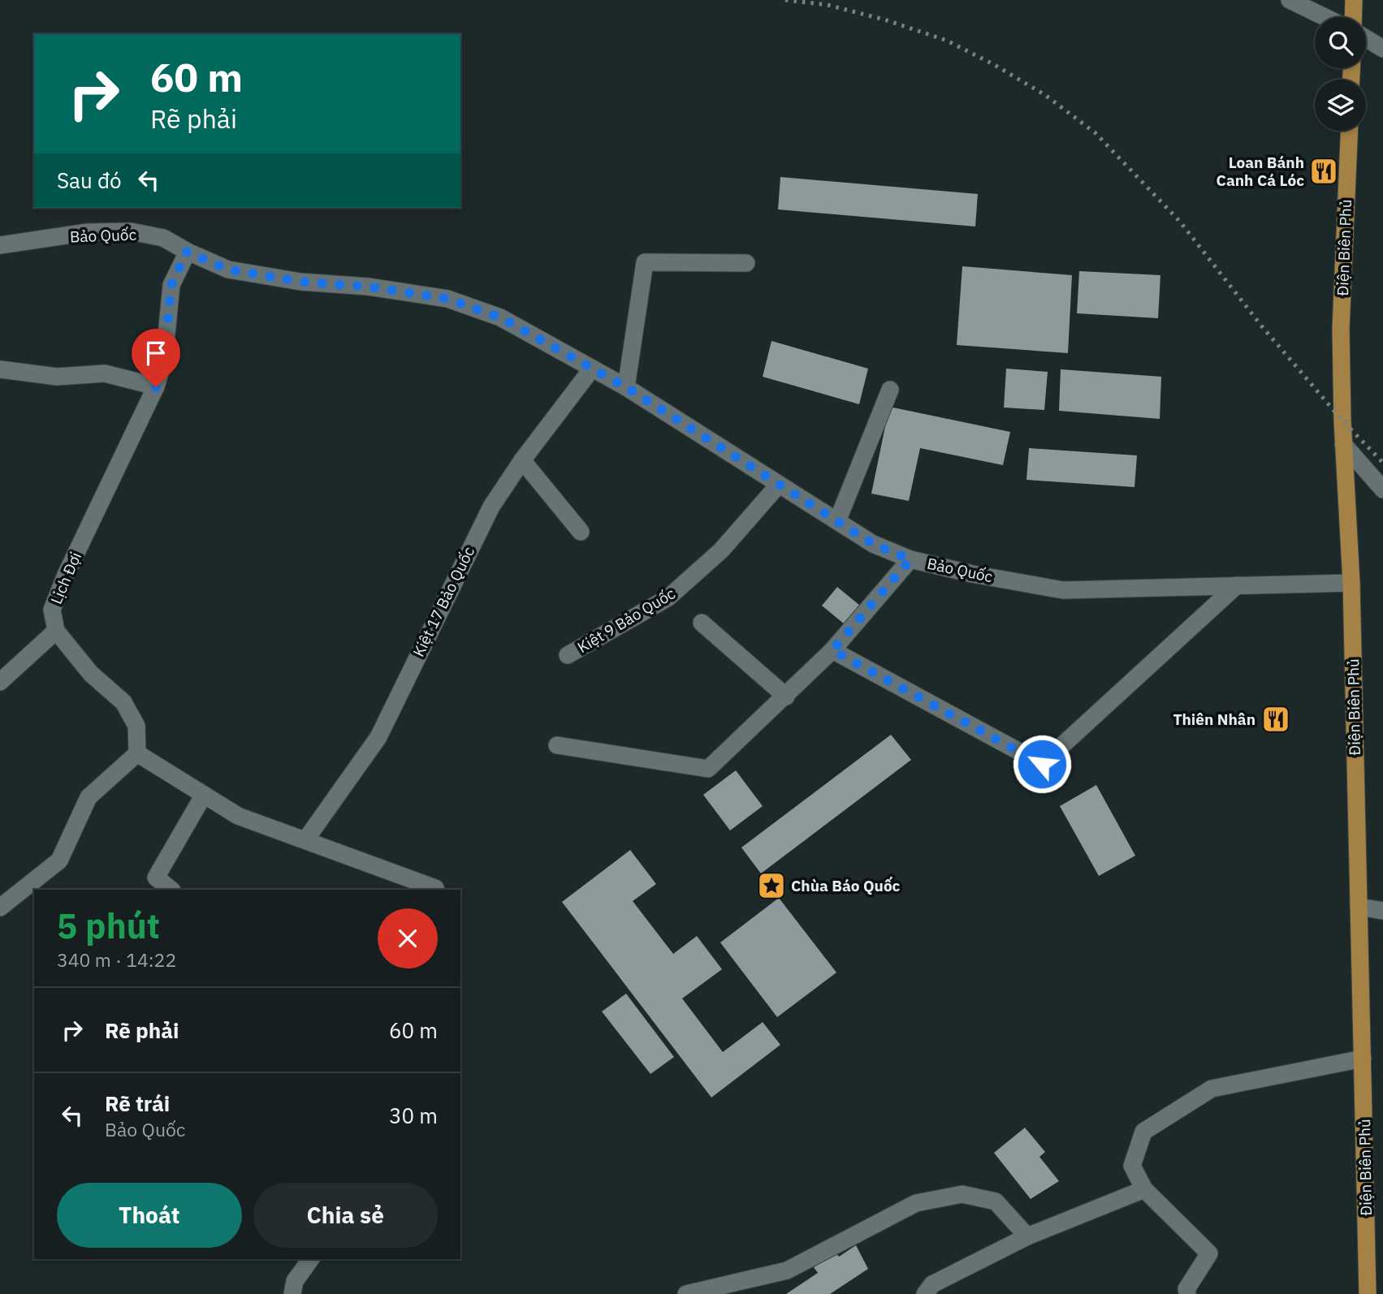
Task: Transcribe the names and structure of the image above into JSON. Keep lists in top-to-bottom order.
{
  "streets": {
    "main road": ["Điện Biên Phủ"],
    "street": [
      "Bảo Quốc",
      "Lịch Đợi",
      "Kiệt 17 Bảo Quốc",
      "Kiệt 9 Bảo Quốc"
    ]
  },
  "crossings": [
    ["Bảo Quốc", "Điện Biên Phủ"],
    ["Bảo Quốc", "Lịch Đợi"],
    ["Bảo Quốc", "Kiệt 17 Bảo Quốc"],
    ["Bảo Quốc", "Kiệt 9 Bảo Quốc"]
  ],
  "places": {
    "restaurant": ["Loan Bánh Canh Cá Lóc", "Thiên Nhân"],
    "place": ["Chùa Báo Quốc"]
  },
  "page": {
    "turn": ["60 m", "Rẽ phải"],
    "then": "Sau đó",
    "heading": ["5 phút", "340 m · 14:22"],
    "list": [
      {
        "name": "Rẽ phải",
        "value": "60 m"
      },
      {
        "name": "Rẽ trái",
        "note": "Bảo Quốc",
        "value": "30 m"
      }
    ],
    "buttons": ["Thoát", "Chia sẻ"]
  }
}
